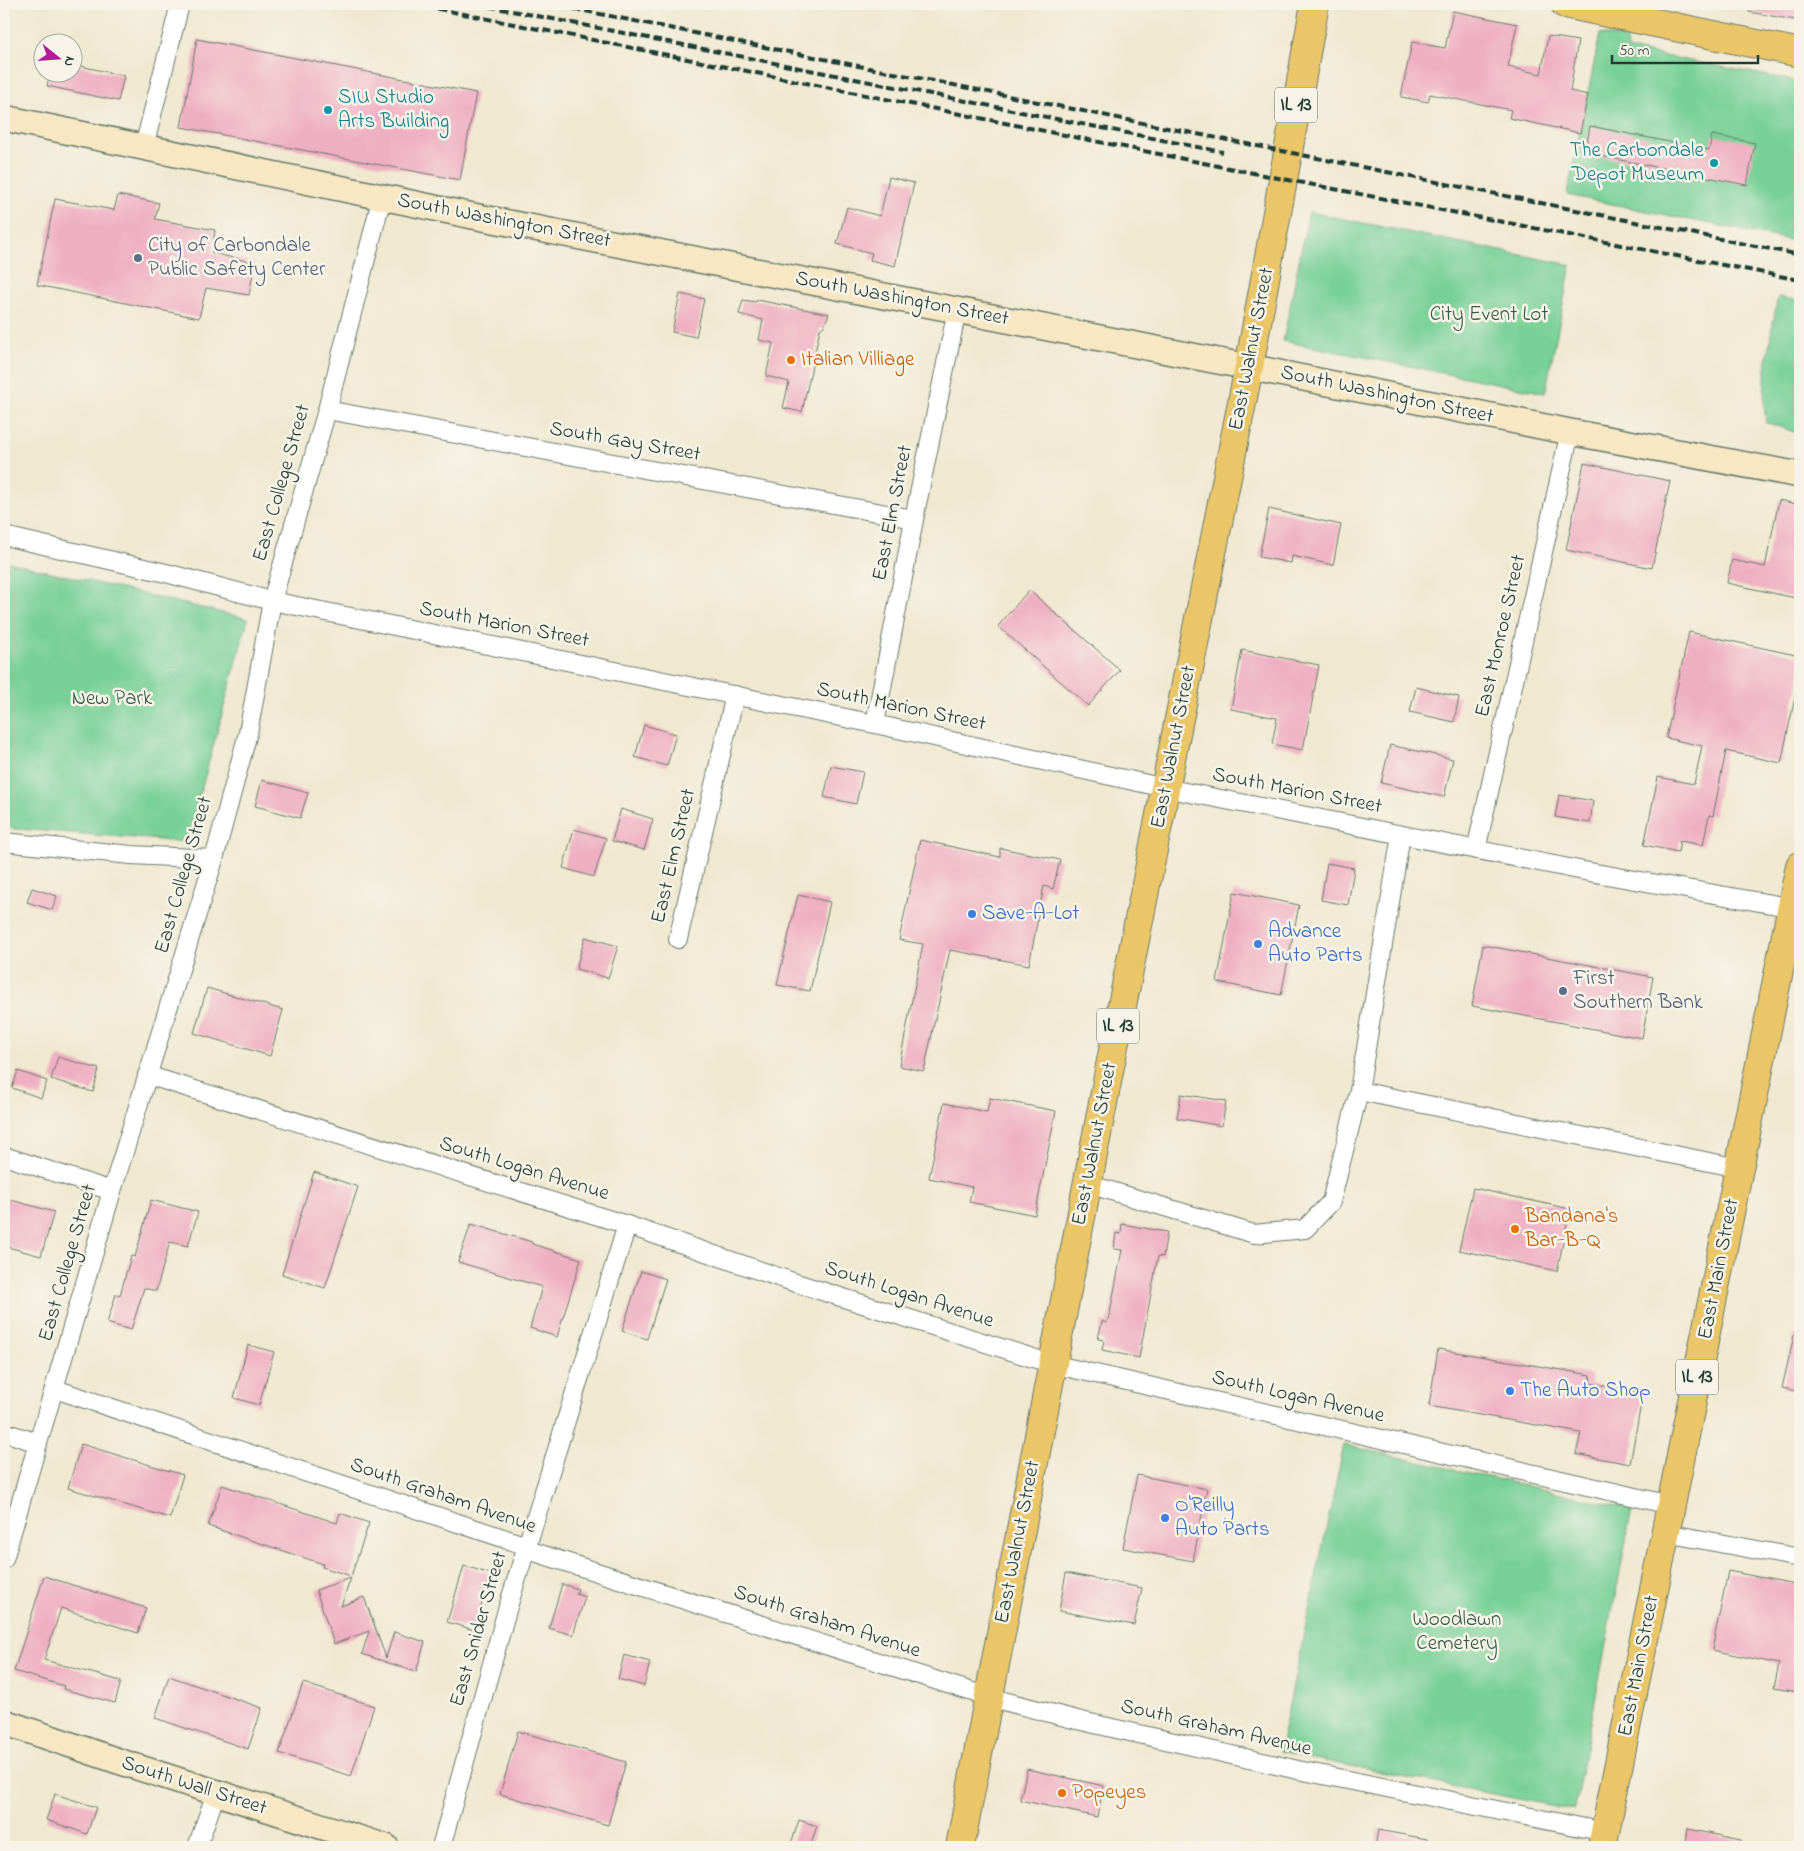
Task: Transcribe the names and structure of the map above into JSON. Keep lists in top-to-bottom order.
{
  "streets": {
    "highway": ["IL 13", "East Walnut Street", "East Main Street"],
    "street": [
      "South Washington Street",
      "South Gay Street",
      "East College Street",
      "East Elm Street",
      "South Marion Street",
      "East Monroe Street",
      "South Logan Avenue",
      "South Graham Avenue",
      "East Snider Street",
      "South Wall Street"
    ]
  },
  "crossings": [
    ["South Washington Street", "East Walnut Street"],
    ["South Washington Street", "East College Street"],
    ["South Washington Street", "East Elm Street"],
    ["South Washington Street", "East Monroe Street"],
    ["East Walnut Street", "South Marion Street"],
    ["East Walnut Street", "South Logan Avenue"],
    ["East Walnut Street", "South Graham Avenue"],
    ["South Gay Street", "East College Street"],
    ["South Gay Street", "East Elm Street"],
    ["East College Street", "South Marion Street"],
    ["East College Street", "South Logan Avenue"],
    ["East College Street", "South Graham Avenue"],
    ["East Elm Street", "South Marion Street"],
    ["South Marion Street", "East Monroe Street"],
    ["South Marion Street", "East Main Street"],
    ["South Logan Avenue", "East Main Street"],
    ["South Logan Avenue", "East Snider Street"],
    ["East Main Street", "South Graham Avenue"],
    ["South Graham Avenue", "East Snider Street"]
  ],
  "parks": ["City Event Lot", "New Park", "Woodlawn Cemetery"],
  "places": [
    "SIU Studio Arts Building",
    "The Carbondale Depot Museum",
    "City of Carbondale Public Safety Center",
    "Italian Villiage",
    "Save-A-Lot",
    "Advance Auto Parts",
    "First Southern Bank",
    "Bandana's Bar-B-Q",
    "The Auto Shop",
    "O'Reilly Auto Parts",
    "Popeyes"
  ],
  "scale_bar": "50 m",
  "north": "right"
}
